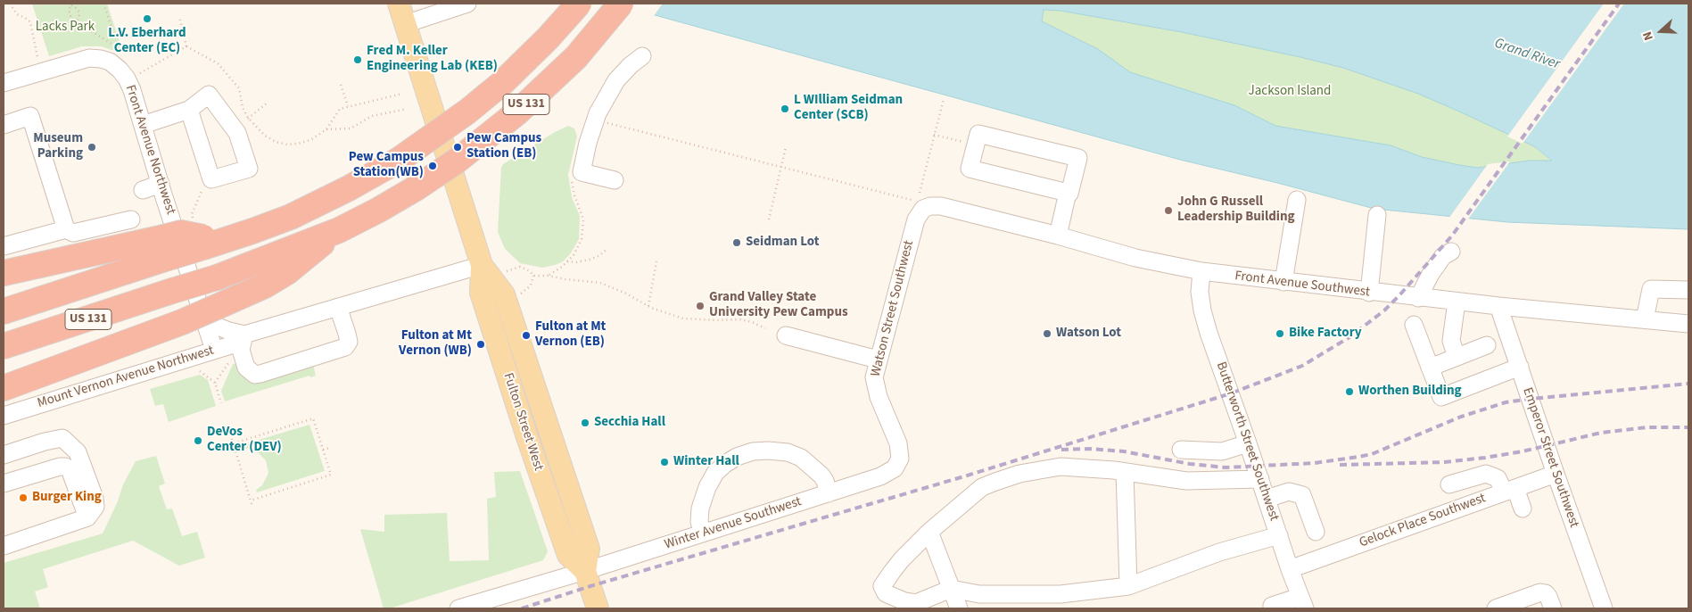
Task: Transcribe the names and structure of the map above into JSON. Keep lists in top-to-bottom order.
{
  "streets": {
    "highway": ["US 131"],
    "main road": ["Fulton Street West"],
    "street": [
      "Front Avenue Northwest",
      "Front Avenue Southwest",
      "Watson Street Southwest",
      "Mount Vernon Avenue Northwest",
      "Butterworth Street Southwest",
      "Emperor Street Southwest",
      "Gelock Place Southwest",
      "Winter Avenue Southwest"
    ]
  },
  "crossings": [
    ["Front Avenue Northwest", "Mount Vernon Avenue Northwest"],
    ["Front Avenue Southwest", "Watson Street Southwest"],
    ["Front Avenue Southwest", "Butterworth Street Southwest"],
    ["Front Avenue Southwest", "Emperor Street Southwest"],
    ["Watson Street Southwest", "Winter Avenue Southwest"],
    ["Mount Vernon Avenue Northwest", "Fulton Street West"],
    ["Fulton Street West", "Winter Avenue Southwest"],
    ["Butterworth Street Southwest", "Gelock Place Southwest"],
    ["Emperor Street Southwest", "Gelock Place Southwest"]
  ],
  "water": ["Grand River"],
  "parks": ["Lacks Park", "Jackson Island"],
  "places": [
    "L.V. Eberhard Center (EC)",
    "Fred M. Keller Engineering Lab (KEB)",
    "L WIlliam Seidman Center (SCB)",
    "Museum Parking",
    "Pew Campus Station (EB)",
    "Pew Campus Station(WB)",
    "John G Russell Leadership Building",
    "Seidman Lot",
    "Grand Valley State University Pew Campus",
    "Watson Lot",
    "Bike Factory",
    "Fulton at Mt Vernon (EB)",
    "Fulton at Mt Vernon (WB)",
    "Worthen Building",
    "Secchia Hall",
    "DeVos Center (DEV)",
    "Winter Hall",
    "Burger King"
  ],
  "north": "left"
}
